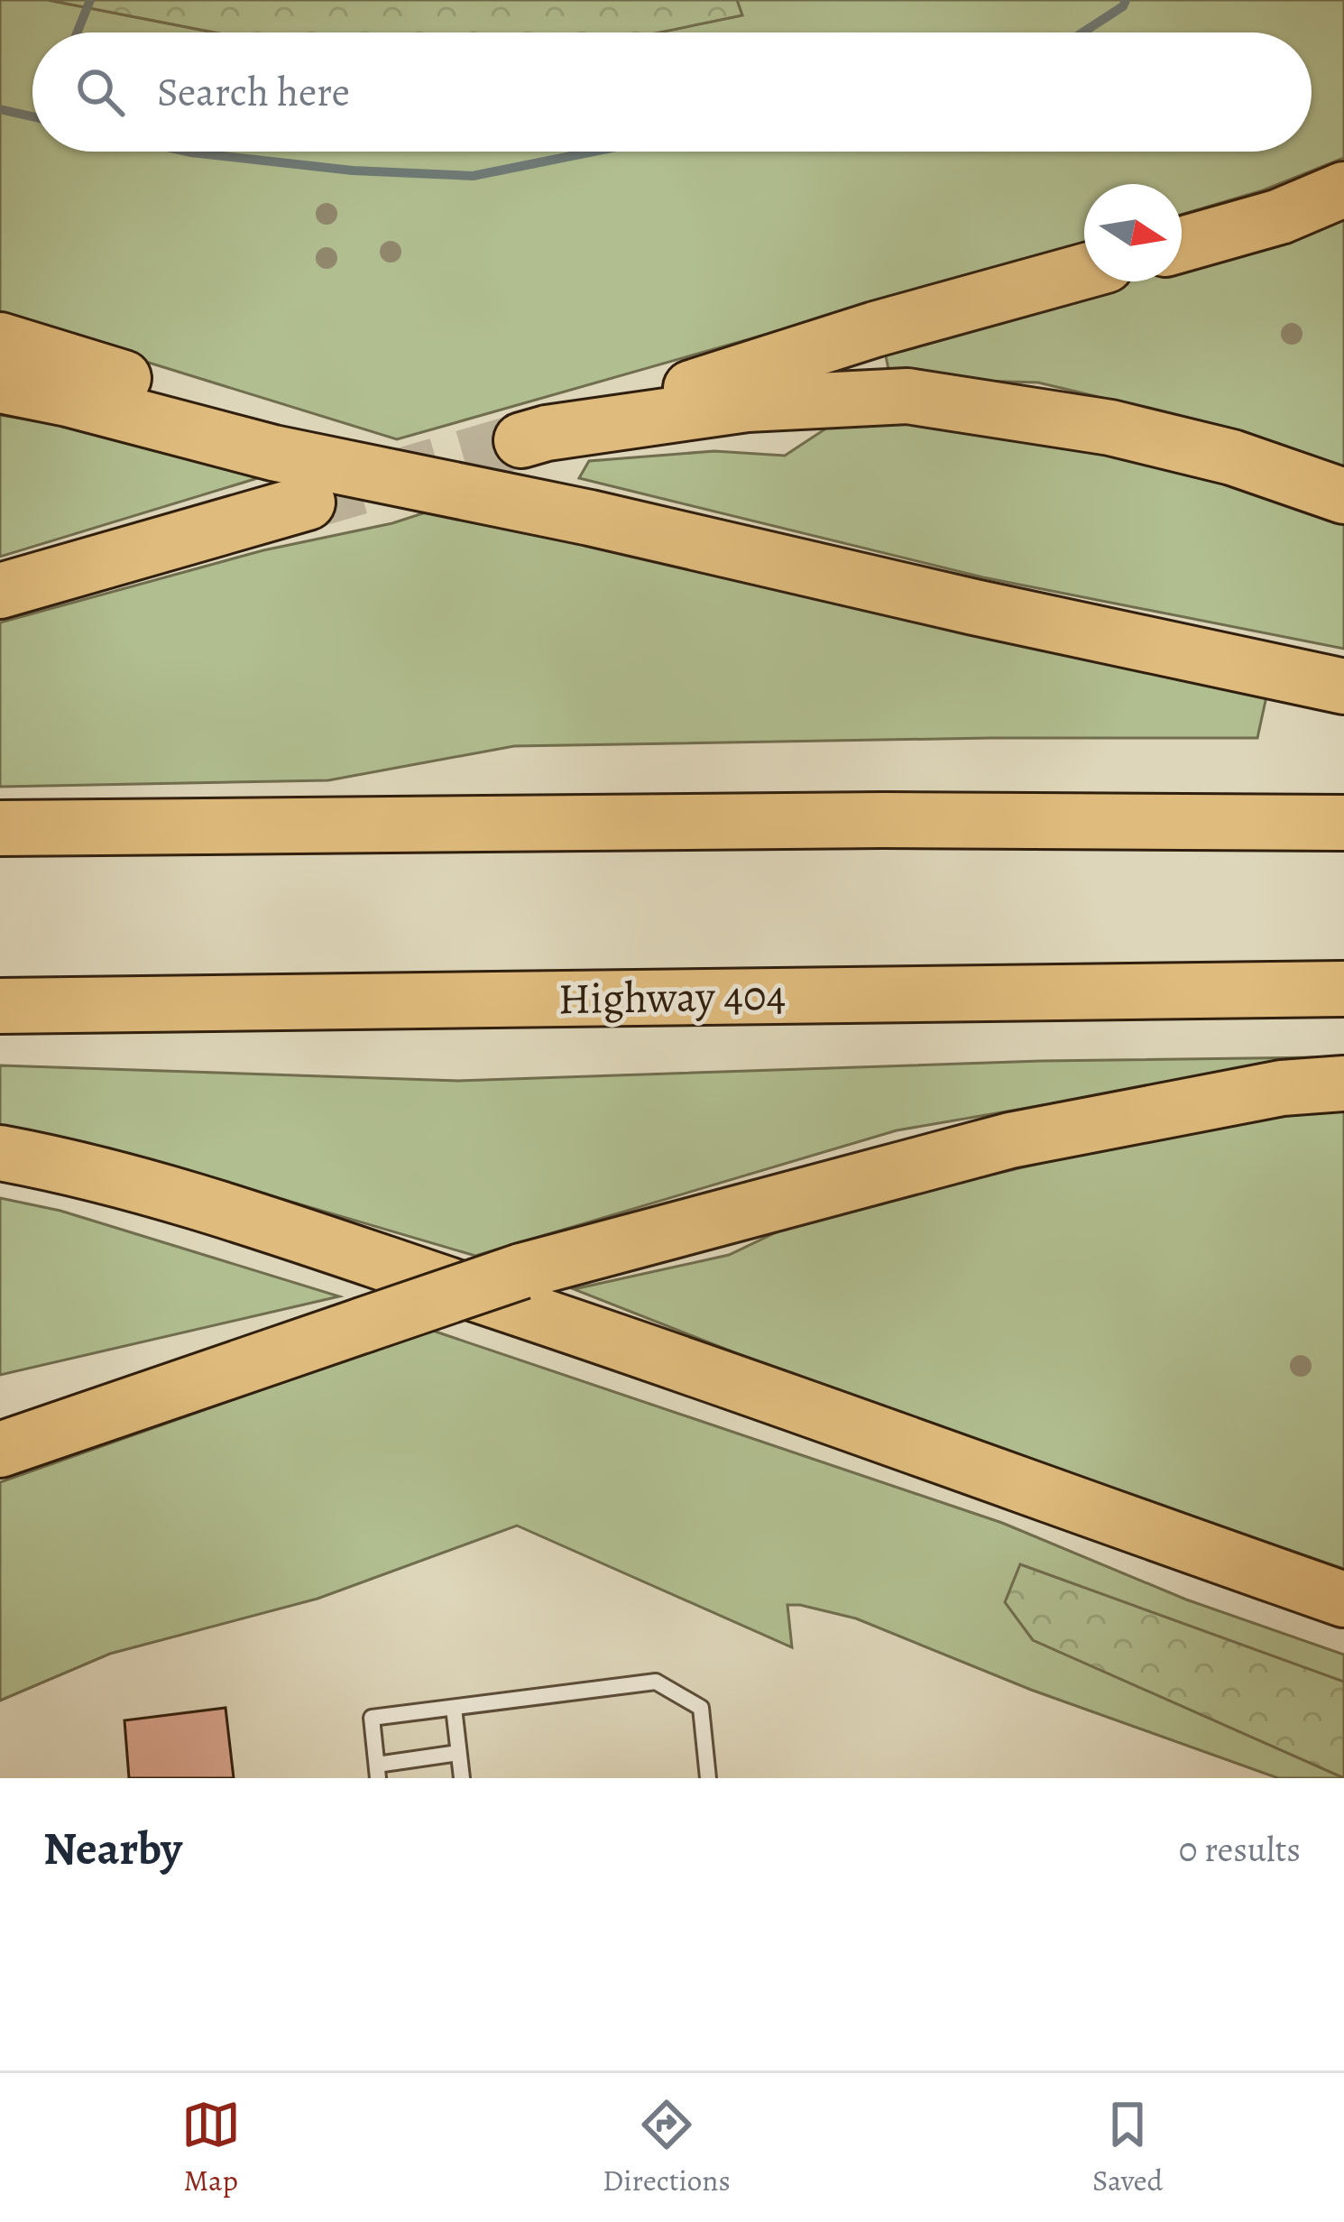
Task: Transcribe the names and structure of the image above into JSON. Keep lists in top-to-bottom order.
{
  "streets": {
    "highway": ["Highway 404"]
  },
  "north": "right",
  "page": {
    "search": "Search here",
    "heading": ["Nearby", "0 results"],
    "nav": ["Map", "Directions", "Saved"]
  }
}
